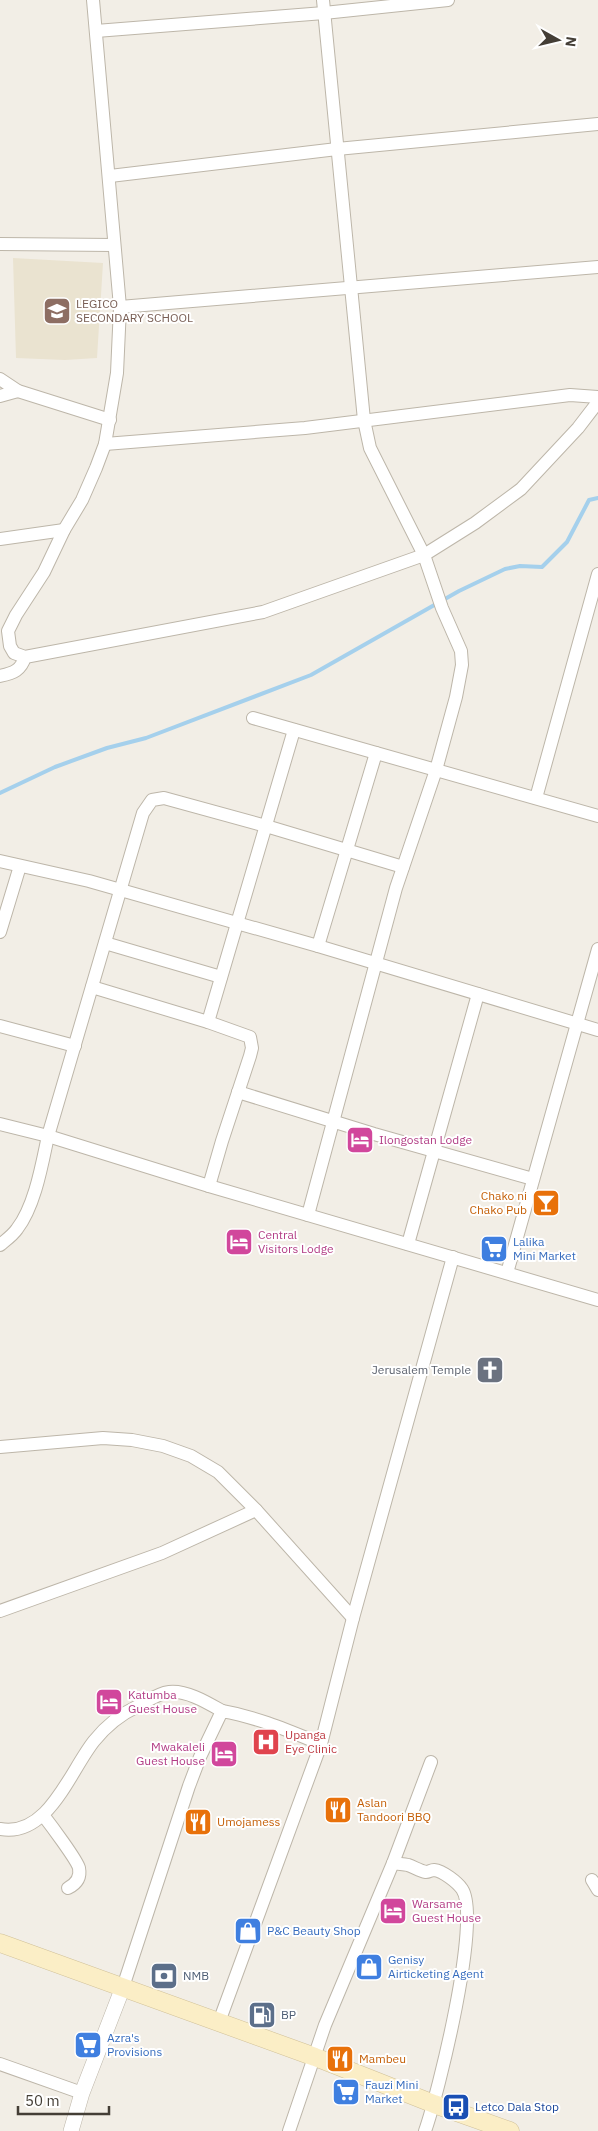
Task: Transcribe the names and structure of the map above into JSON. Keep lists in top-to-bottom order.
{
  "places": {
    "school or university": ["LEGICO SECONDARY SCHOOL"],
    "hotel": [
      "Ilongostan Lodge",
      "Central Visitors Lodge",
      "Katumba Guest House",
      "Mwakaleli Guest House",
      "Warsame Guest House"
    ],
    "bar": ["Chako ni Chako Pub"],
    "supermarket": ["Lalika Mini Market", "Azra's Provisions", "Fauzi Mini Market"],
    "church": ["Jerusalem Temple"],
    "hospital": ["Upanga Eye Clinic"],
    "restaurant": ["Aslan Tandoori BBQ", "Umojamess", "Mambeu"],
    "shop": ["P&C Beauty Shop", "Genisy Airticketing Agent"],
    "bank": ["NMB"],
    "fuel station": ["BP"],
    "bus stop": ["Letco Dala Stop"]
  },
  "scale_bar": "50 m",
  "north": "right"
}
